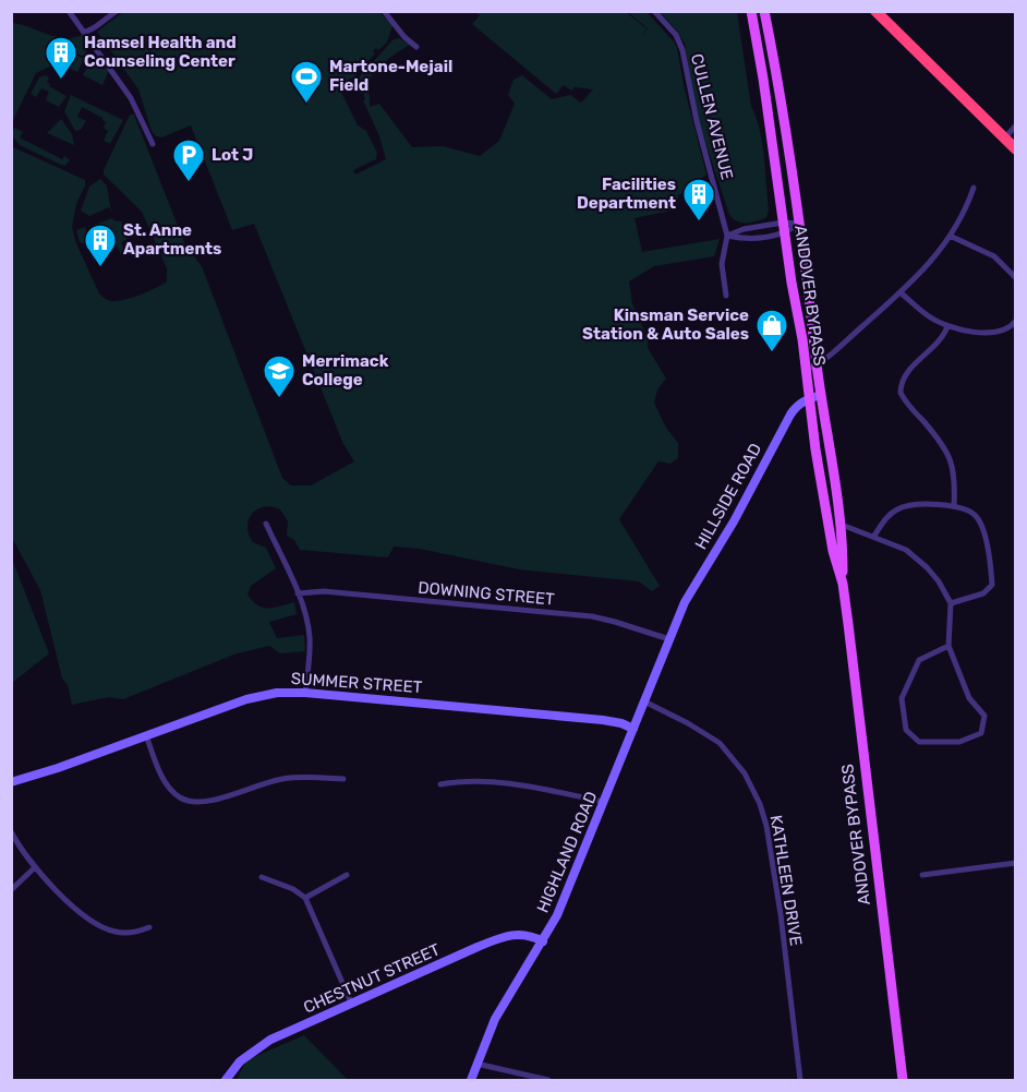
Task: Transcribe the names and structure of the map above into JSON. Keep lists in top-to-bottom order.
{
  "streets": {
    "main road": ["ANDOVER BYPASS"],
    "street": [
      "CULLEN AVENUE",
      "HILLSIDE ROAD",
      "DOWNING STREET",
      "SUMMER STREET",
      "HIGHLAND ROAD",
      "KATHLEEN DRIVE",
      "CHESTNUT STREET"
    ]
  },
  "crossings": [
    ["ANDOVER BYPASS", "HILLSIDE ROAD"],
    ["HILLSIDE ROAD", "HIGHLAND ROAD"],
    ["DOWNING STREET", "HIGHLAND ROAD"],
    ["SUMMER STREET", "HIGHLAND ROAD"],
    ["HIGHLAND ROAD", "KATHLEEN DRIVE"],
    ["HIGHLAND ROAD", "CHESTNUT STREET"]
  ],
  "places": {
    "building": ["Hamsel Health and Counseling Center", "Facilities Department", "St. Anne Apartments"],
    "sports": ["Martone-Mejail Field"],
    "parking": ["Lot J"],
    "shop": ["Kinsman Service Station & Auto Sales"],
    "school or university": ["Merrimack College"]
  }
}
